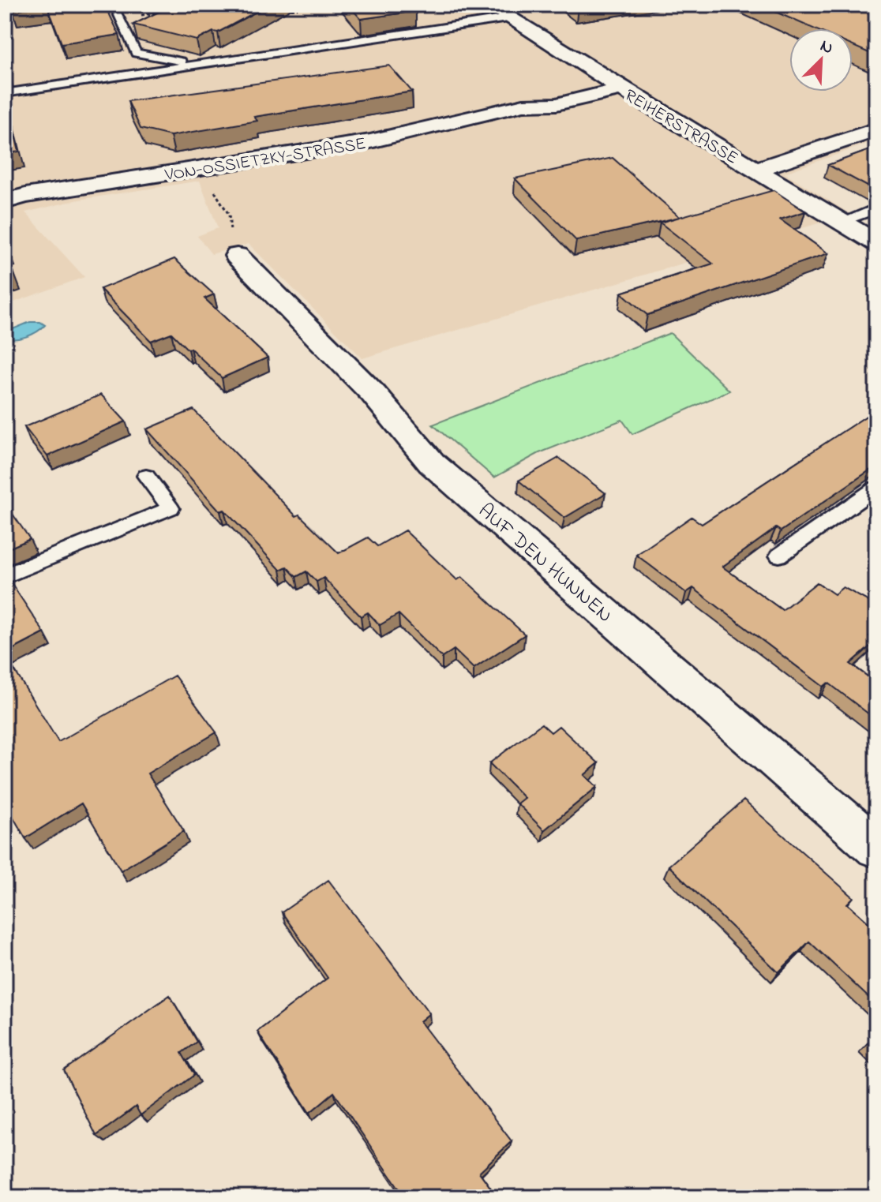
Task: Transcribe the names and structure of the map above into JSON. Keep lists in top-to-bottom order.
{
  "streets": {
    "street": ["REIHERSTRASSE", "VON-OSSIETZKY-STRASSE", "AUF DEN HUNNEN"]
  },
  "crossings": [
    ["REIHERSTRASSE", "VON-OSSIETZKY-STRASSE"]
  ],
  "north": "top right"
}
